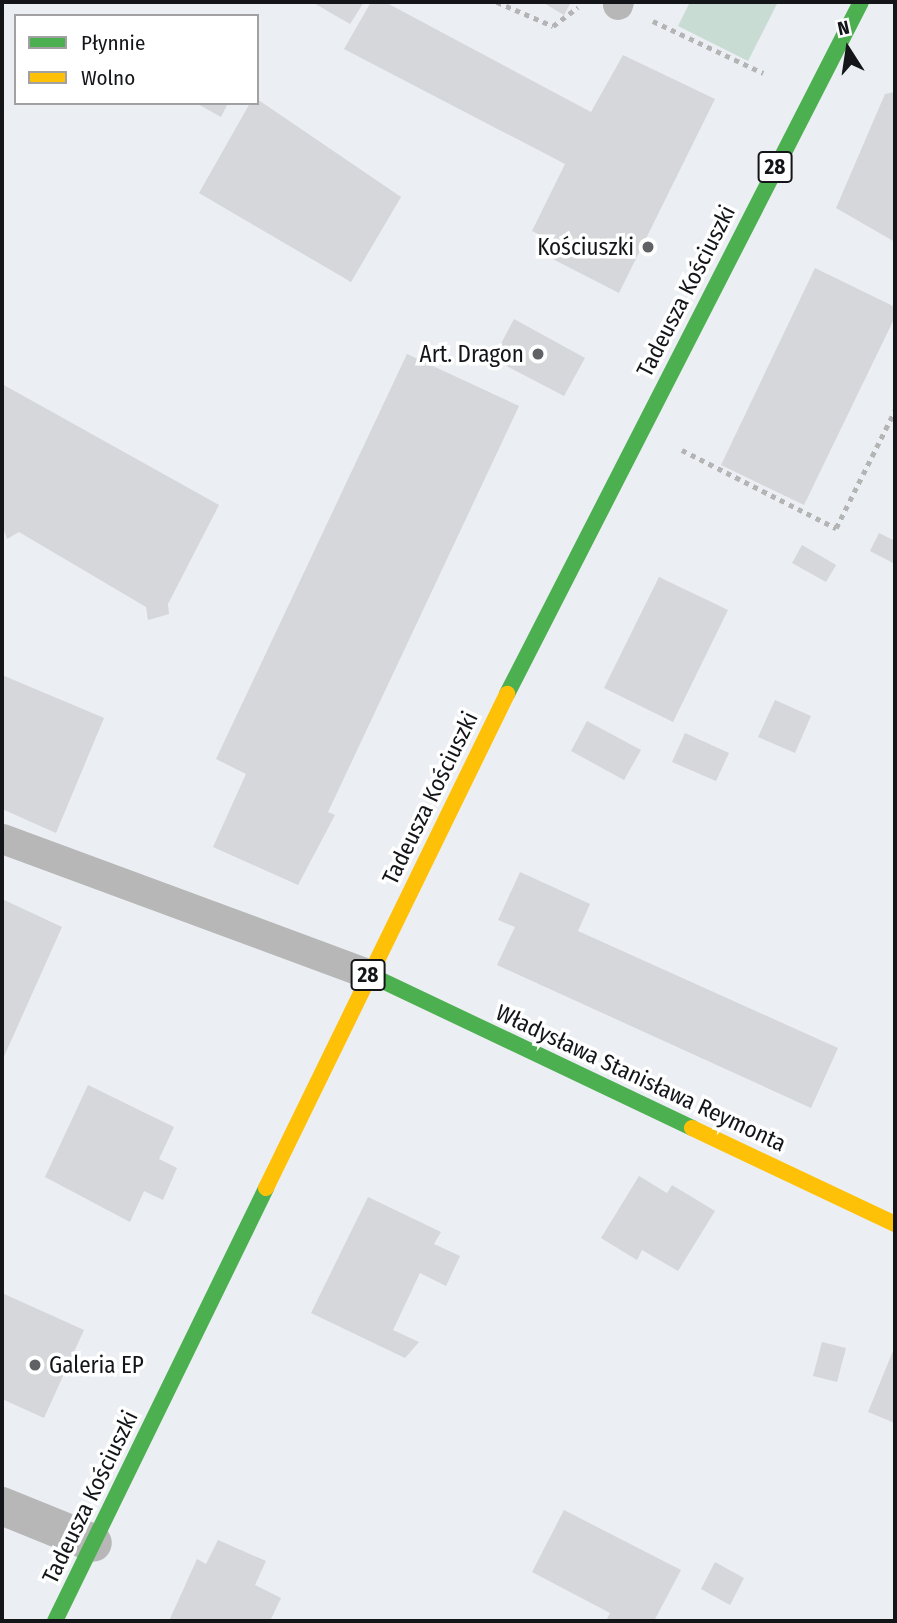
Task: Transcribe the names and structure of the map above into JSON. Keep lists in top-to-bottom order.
{
  "streets": {
    "main road": ["28", "Tadeusza Kościuszki", "Władysława Stanisława Reymonta"]
  },
  "crossings": [
    ["Tadeusza Kościuszki", "Władysława Stanisława Reymonta"]
  ],
  "places": ["Kościuszki", "Art. Dragon", "Galeria EP"],
  "legend": ["Płynnie", "Wolno"],
  "north": "top"
}
